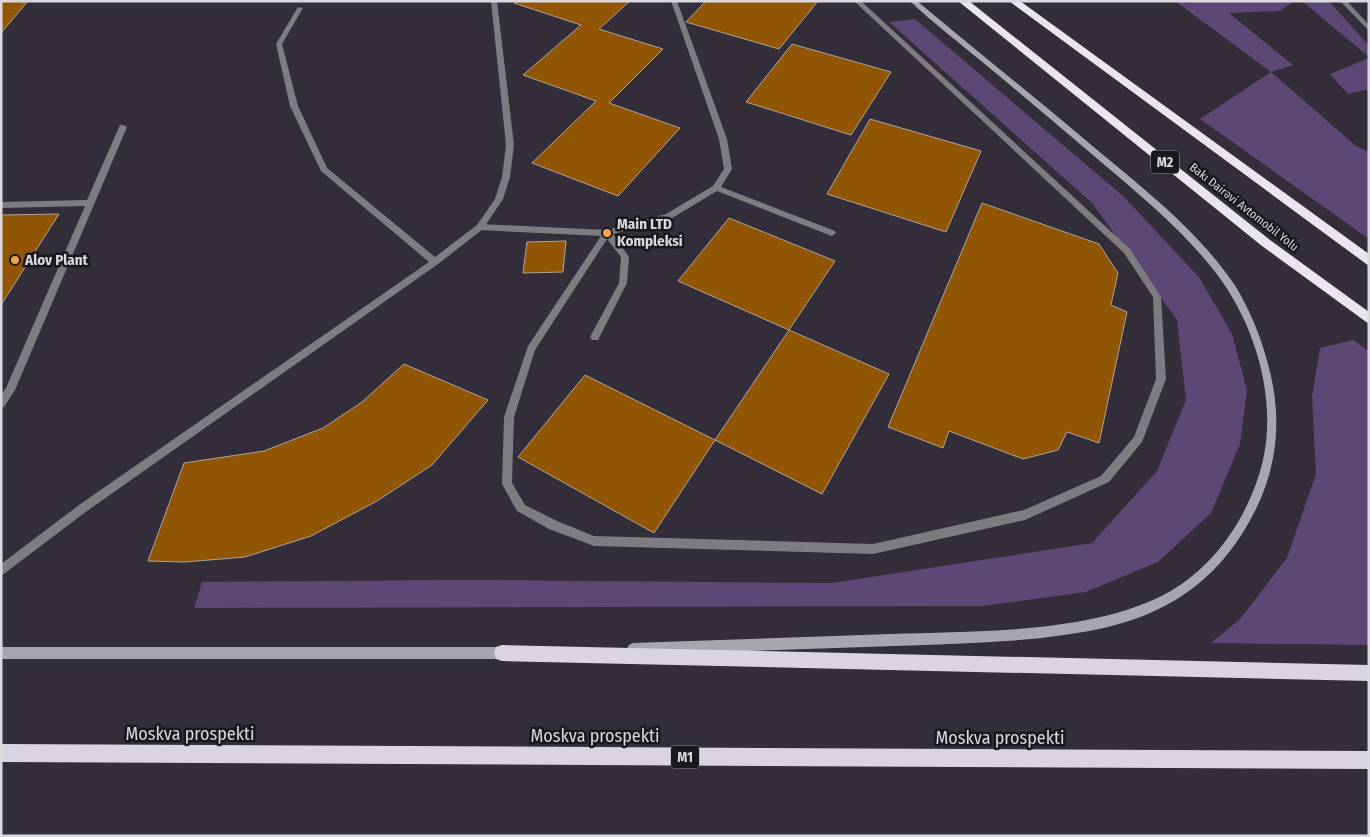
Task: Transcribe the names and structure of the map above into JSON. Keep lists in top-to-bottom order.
{
  "streets": {
    "highway": [
      "M2",
      "Bakı Dairəvi Avtomobil Yolu",
      "Moskva prospekti",
      "M1"
    ]
  },
  "places": ["Main LTD Kompleksi", "Alov Plant"]
}
